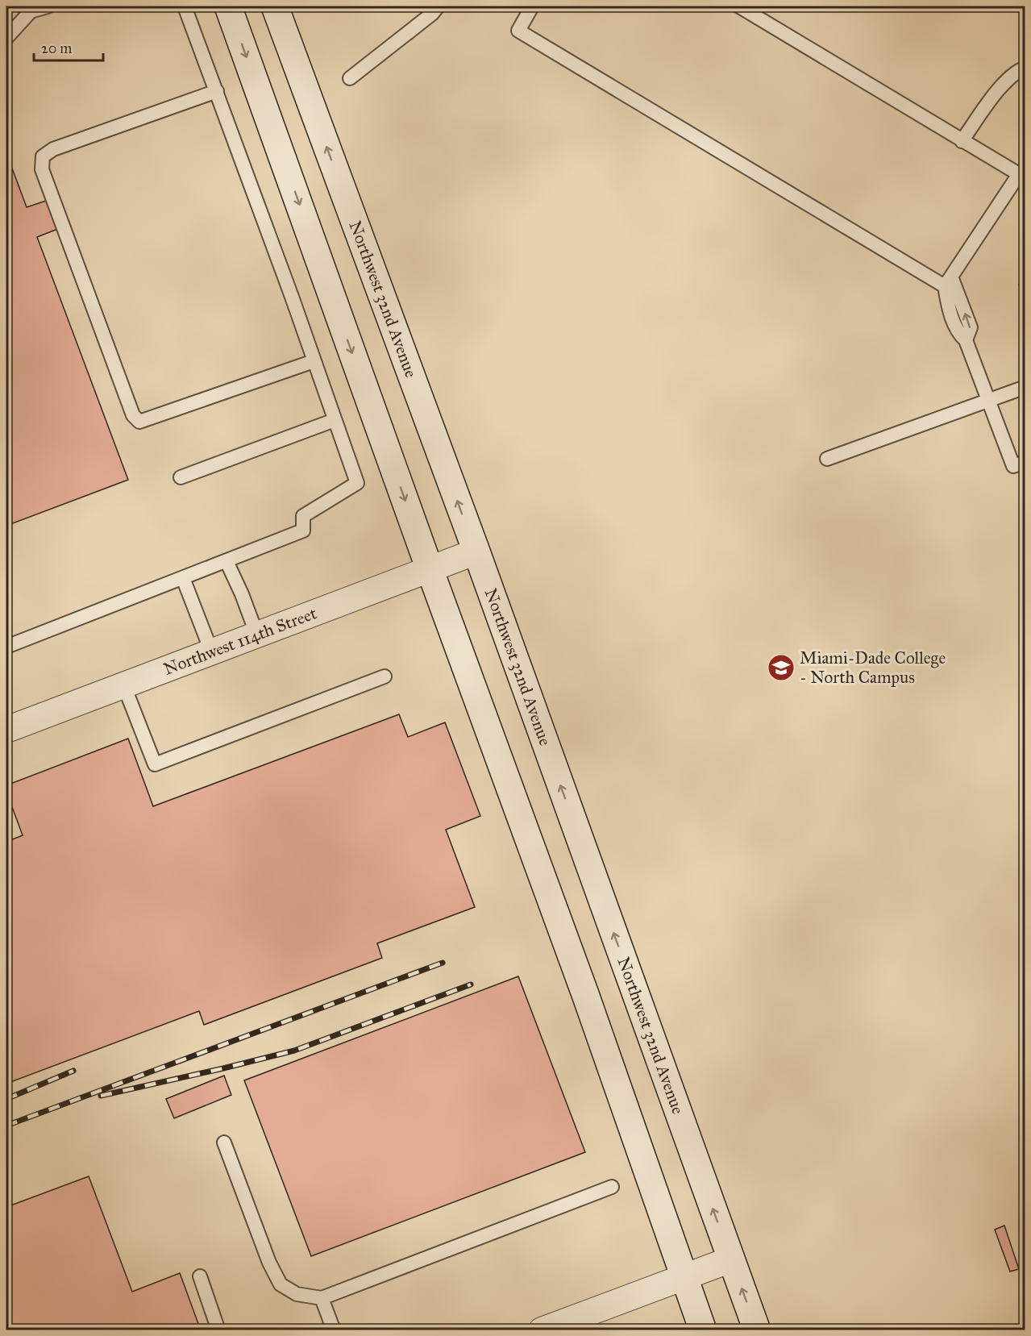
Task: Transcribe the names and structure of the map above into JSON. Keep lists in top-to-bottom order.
{
  "streets": {
    "main road": ["Northwest 32nd Avenue"],
    "street": ["Northwest 114th Street"]
  },
  "crossings": [
    ["Northwest 32nd Avenue", "Northwest 114th Street"]
  ],
  "places": {
    "school or university": ["Miami-Dade College - North Campus"]
  },
  "scale_bar": "20 m"
}
